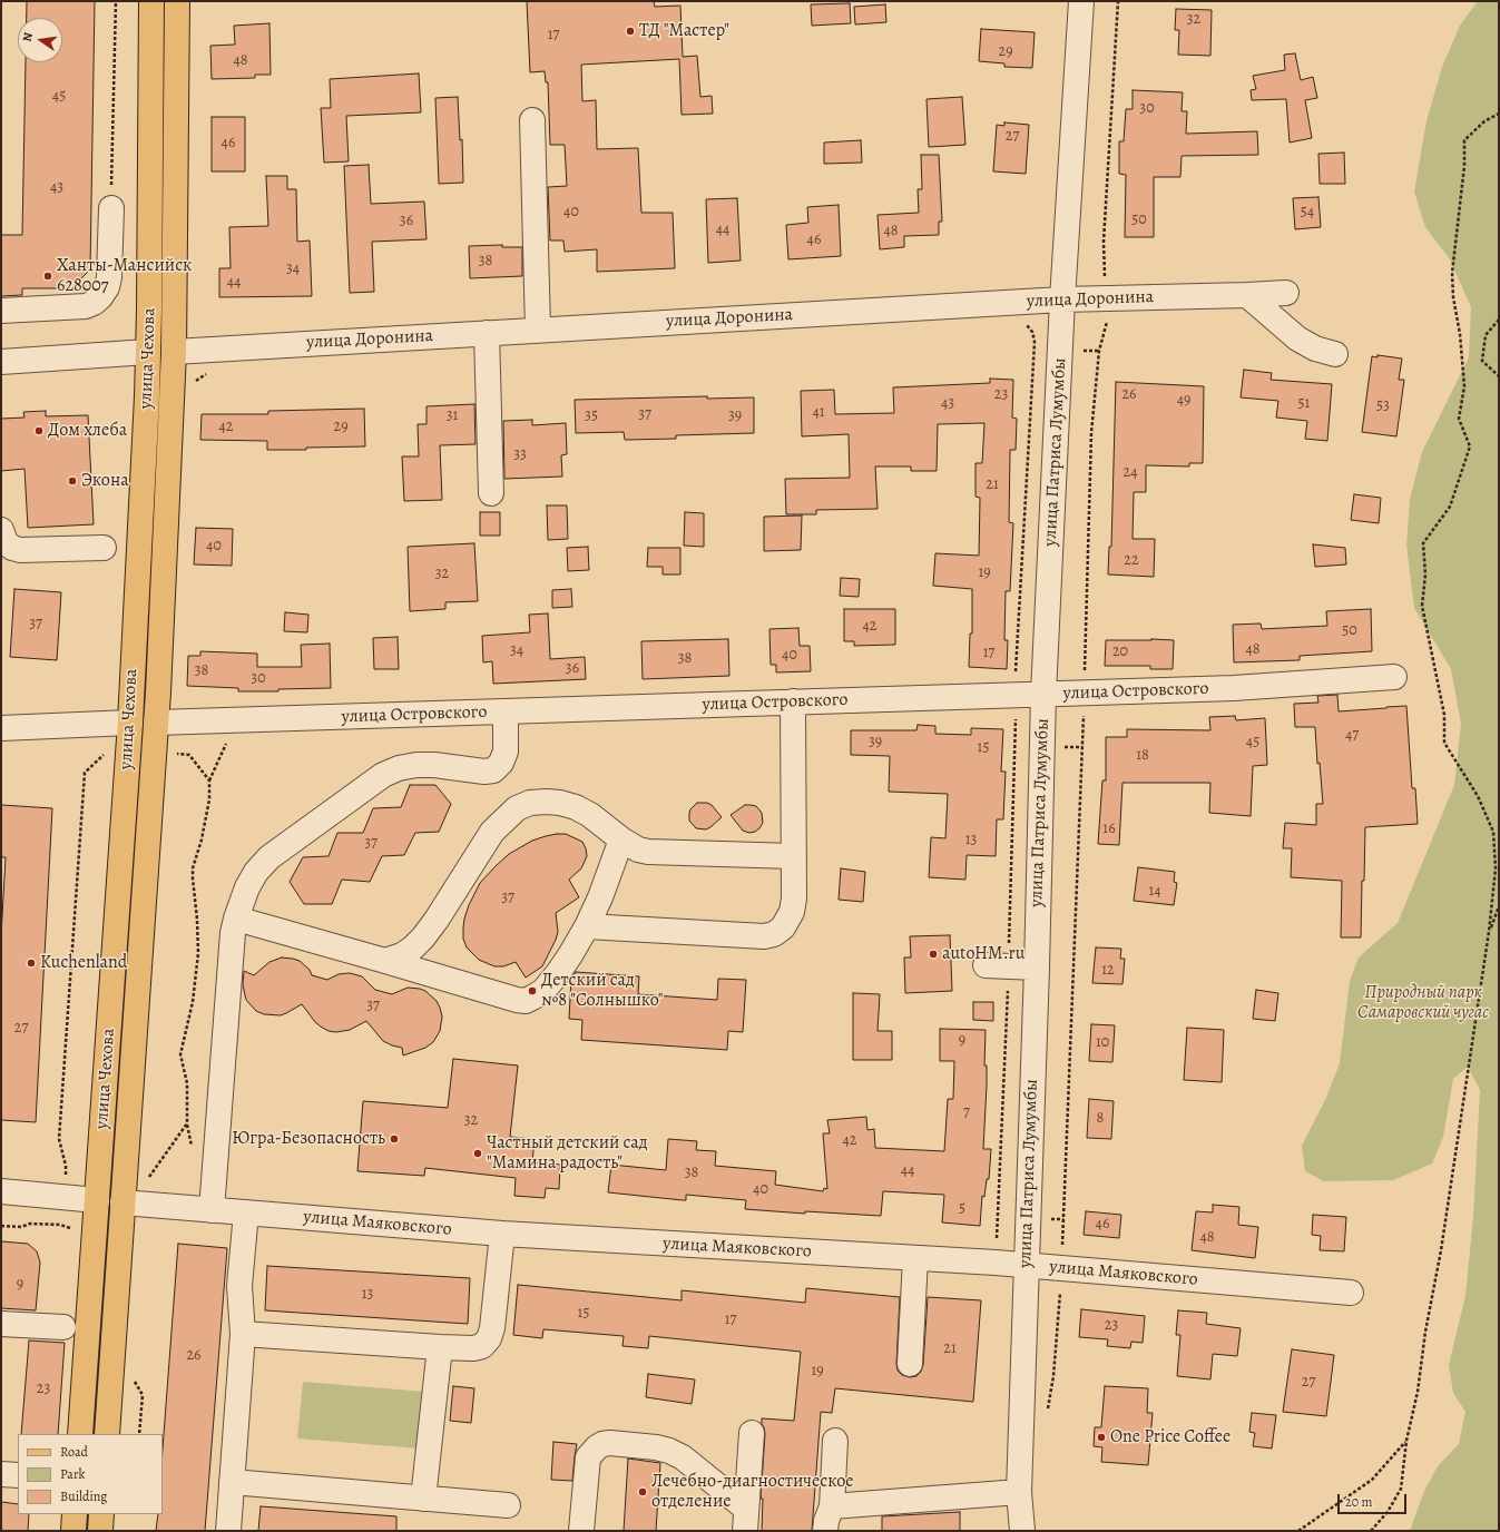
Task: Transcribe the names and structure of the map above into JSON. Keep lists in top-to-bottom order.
{
  "streets": {
    "main road": ["улица Чехова"],
    "street": [
      "улица Доронина",
      "улица Патриса Лумумбы",
      "улица Островского",
      "улица Маяковского"
    ]
  },
  "crossings": [
    ["улица Доронина", "улица Чехова"],
    ["улица Доронина", "улица Патриса Лумумбы"],
    ["улица Чехова", "улица Островского"],
    ["улица Чехова", "улица Маяковского"],
    ["улица Патриса Лумумбы", "улица Островского"],
    ["улица Патриса Лумумбы", "улица Маяковского"]
  ],
  "parks": ["Природный парк Самаровский чугас"],
  "places": [
    "ТД \"Мастер\"",
    "Ханты-Мансийск 628007",
    "Дом хлеба",
    "Экона",
    "autoHM.ru",
    "Kuchenland",
    "Детский сад №8 \"Солнышко\"",
    "Югра-Безопасность",
    "Частный детский сад \"Мамина радость\"",
    "One Price Coffee",
    "Лечебно-диагностическое отделение"
  ],
  "house_numbers": [
    "32",
    "17",
    "29",
    "48",
    "45",
    "30",
    "27",
    "46",
    "43",
    "40",
    "54",
    "50",
    "36",
    "44",
    "48",
    "46",
    "38",
    "34",
    "44",
    "23",
    "26",
    "49",
    "43",
    "51",
    "53",
    "41",
    "37",
    "31",
    "35",
    "39",
    "42",
    "29",
    "33",
    "24",
    "21",
    "40",
    "22",
    "19",
    "32",
    "37",
    "42",
    "50",
    "48",
    "34",
    "20",
    "17",
    "40",
    "38",
    "36",
    "38",
    "30",
    "47",
    "39",
    "45",
    "15",
    "18",
    "16",
    "13",
    "37",
    "14",
    "37",
    "12",
    "37",
    "27",
    "9",
    "10",
    "7",
    "8",
    "32",
    "42",
    "44",
    "38",
    "40",
    "5",
    "46",
    "48",
    "9",
    "13",
    "15",
    "17",
    "23",
    "21",
    "26",
    "19",
    "27",
    "23"
  ],
  "legend": ["Road", "Park", "Building"],
  "scale_bar": "20 m",
  "north": "left"
}
